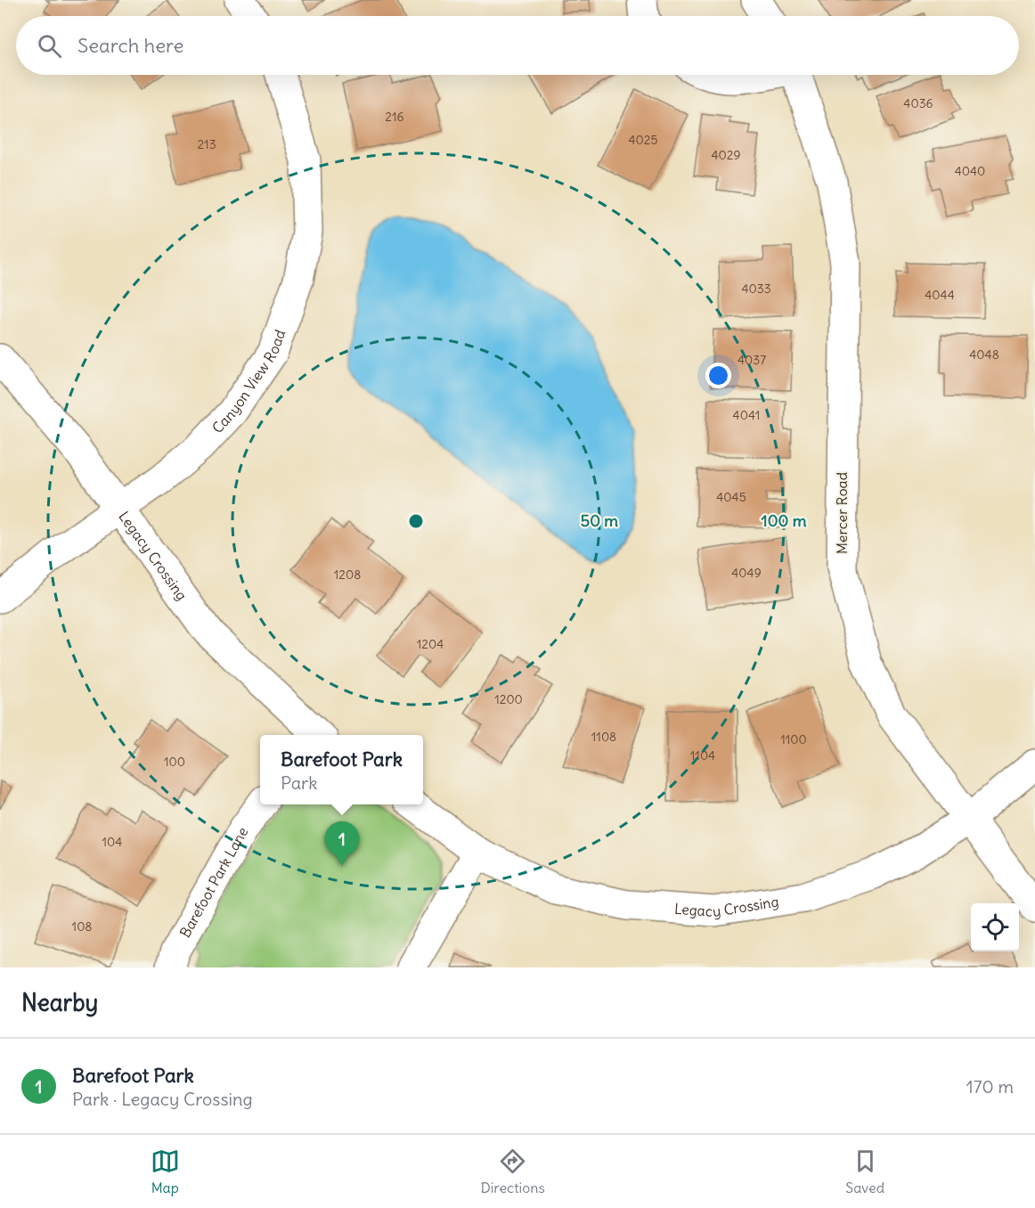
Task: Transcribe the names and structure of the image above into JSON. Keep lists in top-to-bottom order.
{
  "streets": {
    "street": [
      "Canyon View Road",
      "Mercer Road",
      "Legacy Crossing",
      "Barefoot Park Lane"
    ]
  },
  "crossings": [
    ["Canyon View Road", "Legacy Crossing"],
    ["Mercer Road", "Legacy Crossing"]
  ],
  "house_numbers": [
    "4036",
    "216",
    "4025",
    "213",
    "4029",
    "4040",
    "4033",
    "4044",
    "4048",
    "4037",
    "4041",
    "4045",
    "4049",
    "1208",
    "1204",
    "1200",
    "1108",
    "1100",
    "1104",
    "100",
    "104",
    "108"
  ],
  "page": {
    "search": "Search here",
    "popup": ["Barefoot Park", "Park"],
    "pins": "1",
    "heading": "Nearby",
    "list": [
      {
        "mark": "1",
        "name": "Barefoot Park",
        "note": "Park · Legacy Crossing",
        "value": "170 m"
      }
    ],
    "nav": ["Map", "Directions", "Saved"]
  },
  "rings": ["50 m", "100 m"]
}
